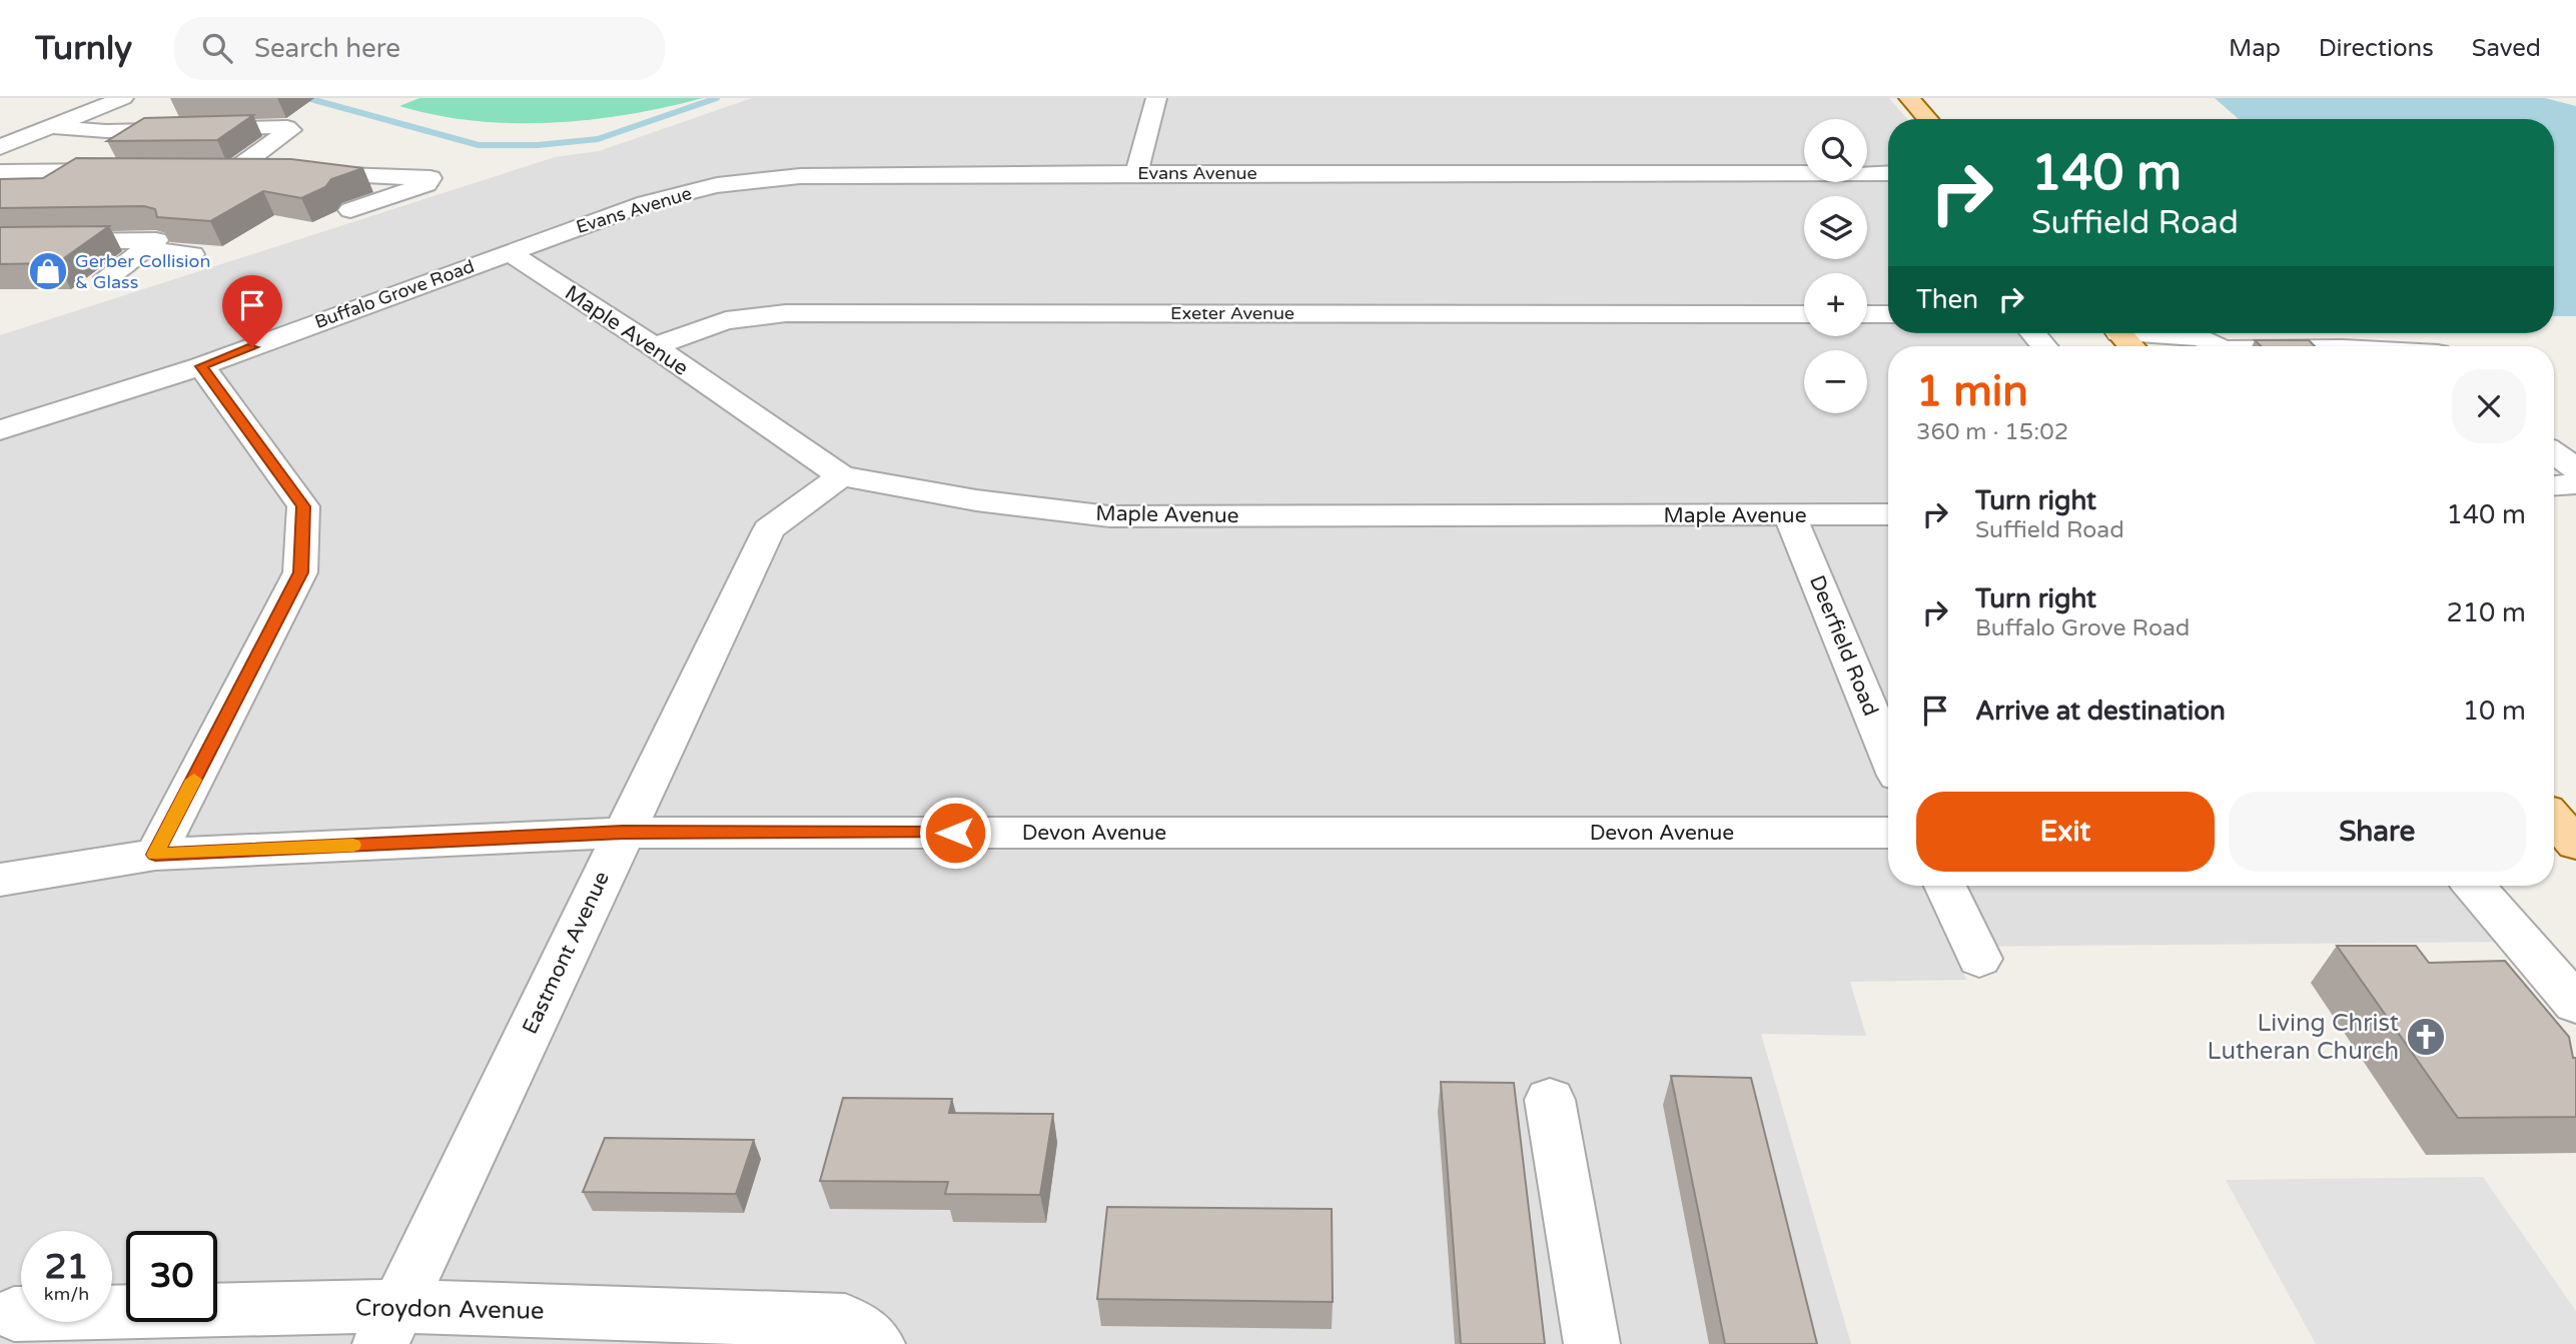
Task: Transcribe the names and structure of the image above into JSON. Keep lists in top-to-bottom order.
{
  "streets": {
    "street": [
      "Evans Avenue",
      "Buffalo Grove Road",
      "Exeter Avenue",
      "Maple Avenue",
      "Deerfield Road",
      "Devon Avenue",
      "Eastmont Avenue",
      "Croydon Avenue"
    ]
  },
  "crossings": [
    ["Evans Avenue", "Buffalo Grove Road"],
    ["Evans Avenue", "Maple Avenue"],
    ["Buffalo Grove Road", "Maple Avenue"],
    ["Exeter Avenue", "Maple Avenue"],
    ["Maple Avenue", "Deerfield Road"],
    ["Maple Avenue", "Eastmont Avenue"],
    ["Devon Avenue", "Eastmont Avenue"],
    ["Eastmont Avenue", "Croydon Avenue"]
  ],
  "places": {
    "shop": ["Gerber Collision & Glass"],
    "church": ["Living Christ Lutheran Church"]
  },
  "page": {
    "header": "Turnly",
    "search": "Search here",
    "nav": ["Map", "Directions", "Saved"],
    "map_buttons": ["+", "−"],
    "turn": ["140 m", "Suffield Road"],
    "then": "Then",
    "heading": ["1 min", "360 m · 15:02"],
    "list": [
      {
        "name": "Turn right",
        "note": "Suffield Road",
        "value": "140 m"
      },
      {
        "name": "Turn right",
        "note": "Buffalo Grove Road",
        "value": "210 m"
      },
      {
        "name": "Arrive at destination",
        "value": "10 m"
      }
    ],
    "buttons": ["Exit", "Share"],
    "speed": "21 km/h",
    "limit": "30"
  }
}
